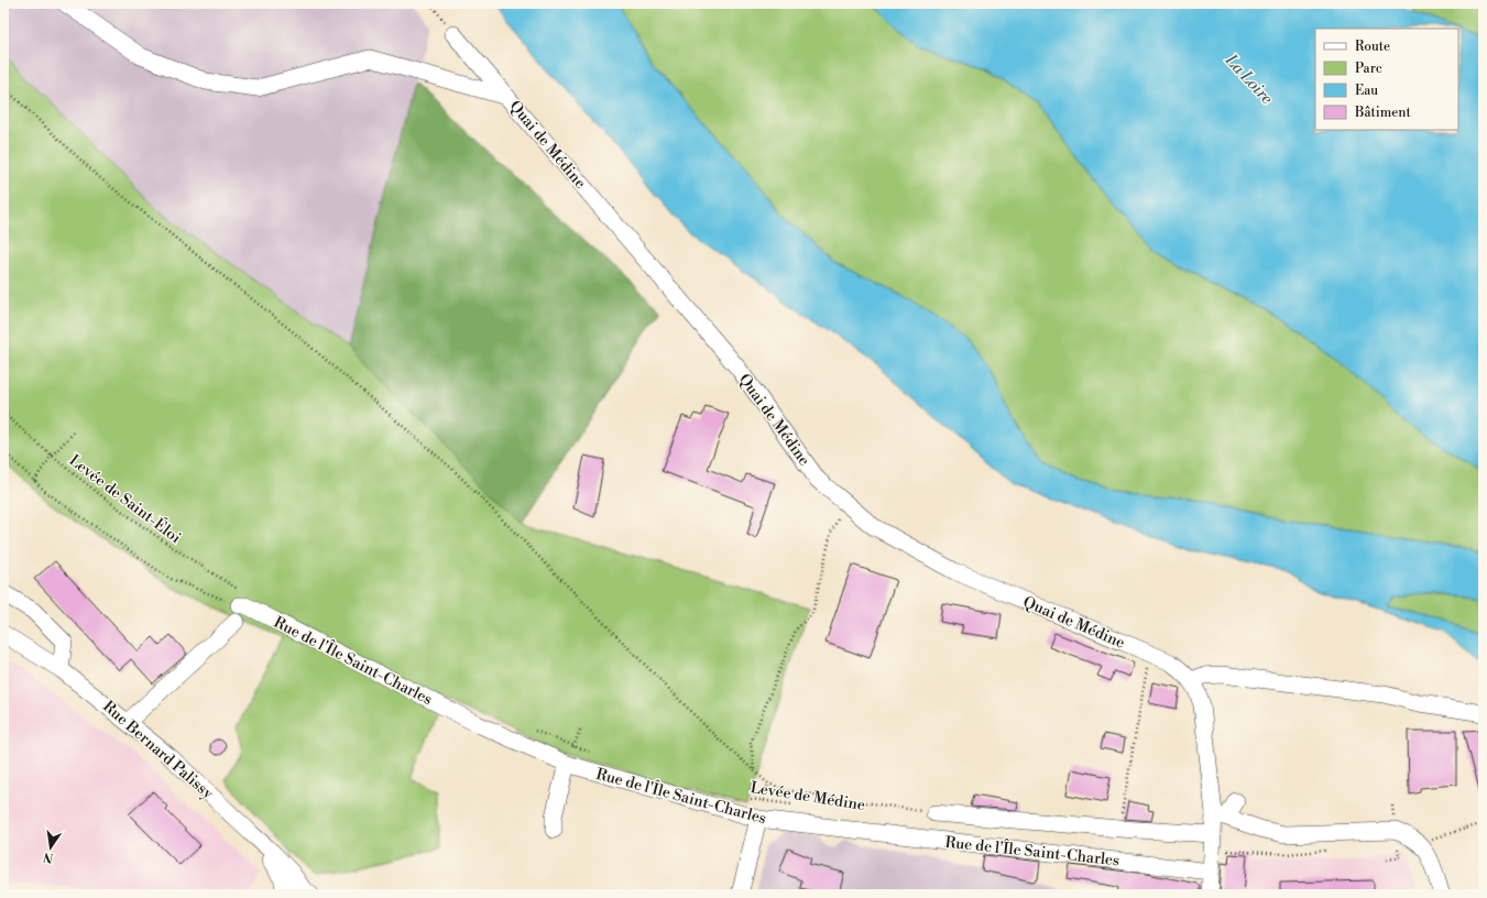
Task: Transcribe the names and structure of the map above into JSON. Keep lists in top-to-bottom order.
{
  "streets": {
    "street": ["Quai de Médine", "Rue de l'Île Saint-Charles", "Rue Bernard Palissy"],
    "path": ["Levée de Saint-Éloi", "Levée de Médine"]
  },
  "crossings": [
    ["Quai de Médine", "Rue de l'Île Saint-Charles"],
    ["Levée de Saint-Éloi", "Rue de l'Île Saint-Charles"]
  ],
  "water": ["La Loire"],
  "legend": [
    "Route",
    "Parc",
    "Eau",
    "Bâtiment"
  ],
  "north": "bottom"
}
